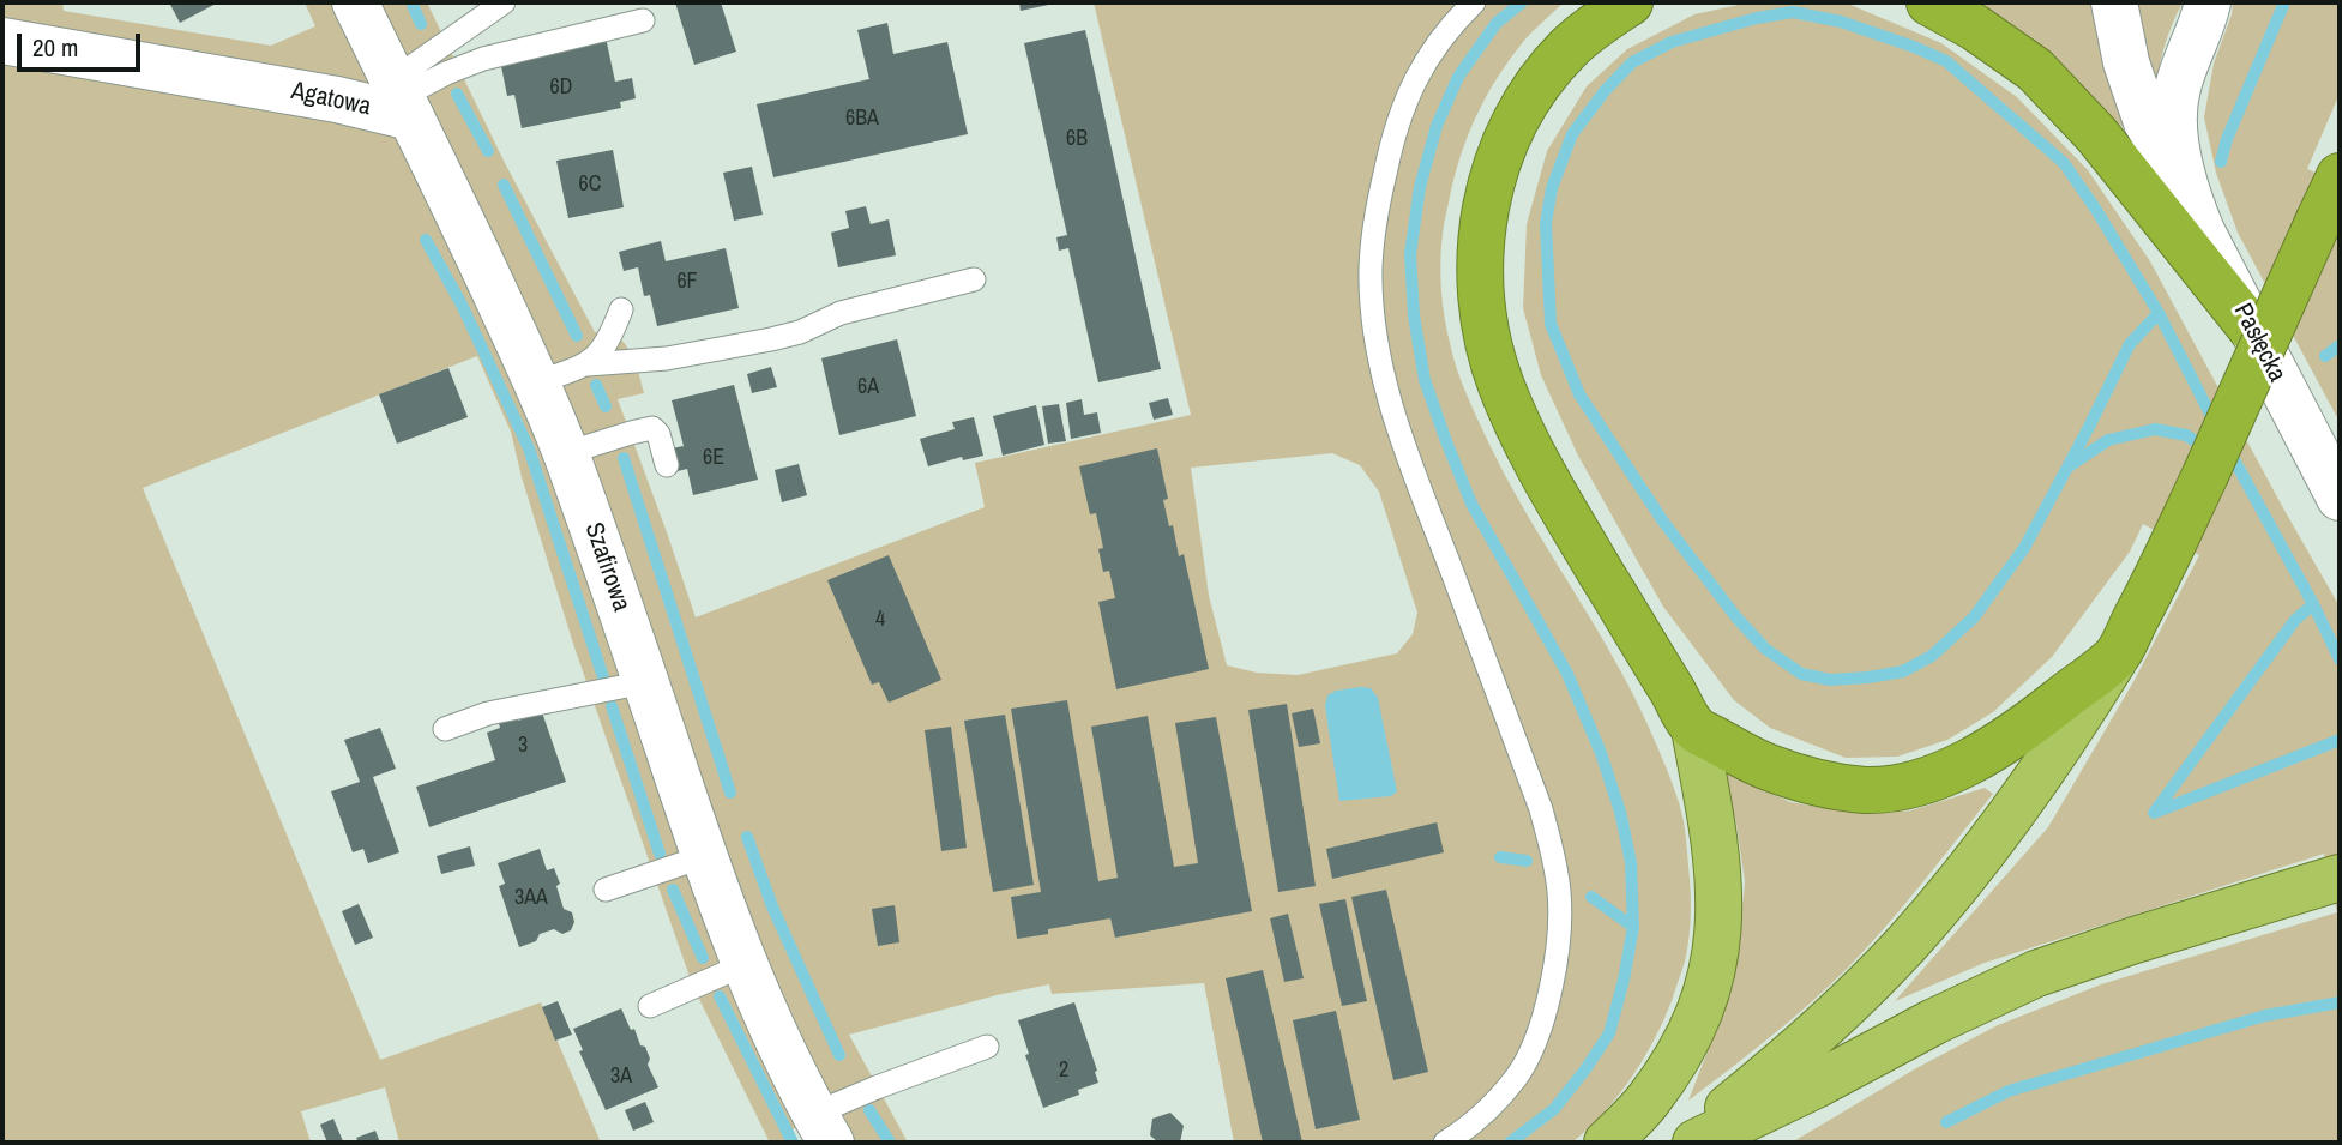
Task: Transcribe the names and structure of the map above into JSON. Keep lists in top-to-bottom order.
{
  "streets": {
    "street": ["Agatowa", "Pasłęcka", "Szafirowa"]
  },
  "crossings": [
    ["Agatowa", "Szafirowa"]
  ],
  "house_numbers": [
    "6D",
    "6BA",
    "6B",
    "6C",
    "6F",
    "6A",
    "6E",
    "4",
    "3",
    "3AA",
    "2",
    "3A"
  ],
  "scale_bar": "20 m"
}
